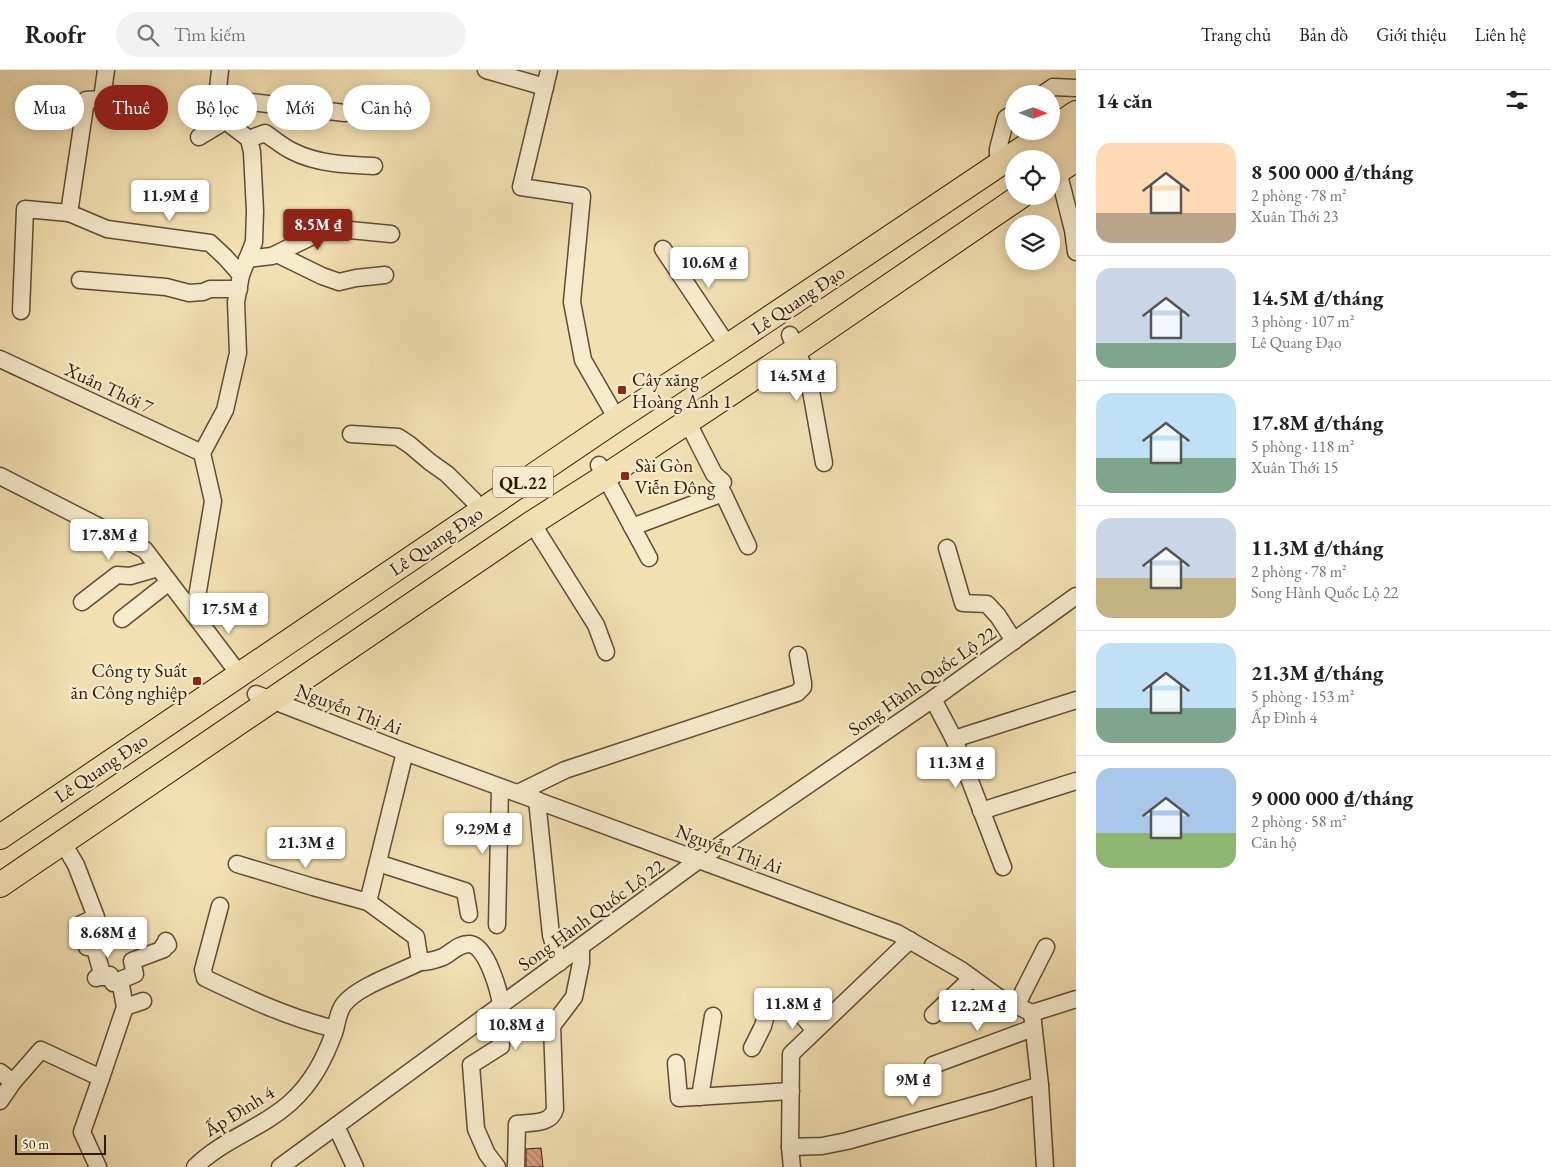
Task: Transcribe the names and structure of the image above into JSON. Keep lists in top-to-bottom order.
{
  "streets": {
    "highway": ["Lê Quang Đạo", "QL.22"],
    "street": [
      "Xuân Thới 7",
      "Song Hành Quốc Lộ 22",
      "Nguyễn Thị Ai",
      "Ấp Đình 4"
    ]
  },
  "crossings": [
    ["Lê Quang Đạo", "Nguyễn Thị Ai"],
    ["Song Hành Quốc Lộ 22", "Nguyễn Thị Ai"],
    ["Song Hành Quốc Lộ 22", "Ấp Đình 4"]
  ],
  "places": {
    "transit": ["Cây xăng Hoàng Anh 1", "Sài Gòn Viễn Đông", "Công ty Suất ăn Công nghiệp"]
  },
  "scale_bar": "50 m",
  "north": "right",
  "page": {
    "header": "Roofr",
    "search": "Tìm kiếm",
    "nav": [
      "Trang chủ",
      "Bản đồ",
      "Giới thiệu",
      "Liên hệ"
    ],
    "heading": "14 căn",
    "chip": [
      "Mua",
      "Thuê",
      "Bộ lọc",
      "Mới",
      "Căn hộ"
    ],
    "list": [
      {
        "name": "8 500 000 ₫/tháng",
        "note": "2 phòng · 78 m² · Xuân Thới 23"
      },
      {
        "name": "14.5M ₫/tháng",
        "note": "3 phòng · 107 m² · Lê Quang Đạo"
      },
      {
        "name": "17.8M ₫/tháng",
        "note": "5 phòng · 118 m² · Xuân Thới 15"
      },
      {
        "name": "11.3M ₫/tháng",
        "note": "2 phòng · 78 m² · Song Hành Quốc Lộ 22"
      },
      {
        "name": "21.3M ₫/tháng",
        "note": "5 phòng · 153 m² · Ấp Đình 4"
      },
      {
        "name": "9 000 000 ₫/tháng",
        "note": "2 phòng · 58 m² · Căn hộ"
      }
    ],
    "price": [
      "11.9M ₫",
      "8.5M ₫",
      "10.6M ₫",
      "14.5M ₫",
      "17.8M ₫",
      "17.5M ₫",
      "11.3M ₫",
      "9.29M ₫",
      "21.3M ₫",
      "8.68M ₫",
      "11.8M ₫",
      "12.2M ₫",
      "10.8M ₫",
      "9M ₫"
    ],
    "scale": "50 m"
  }
}
